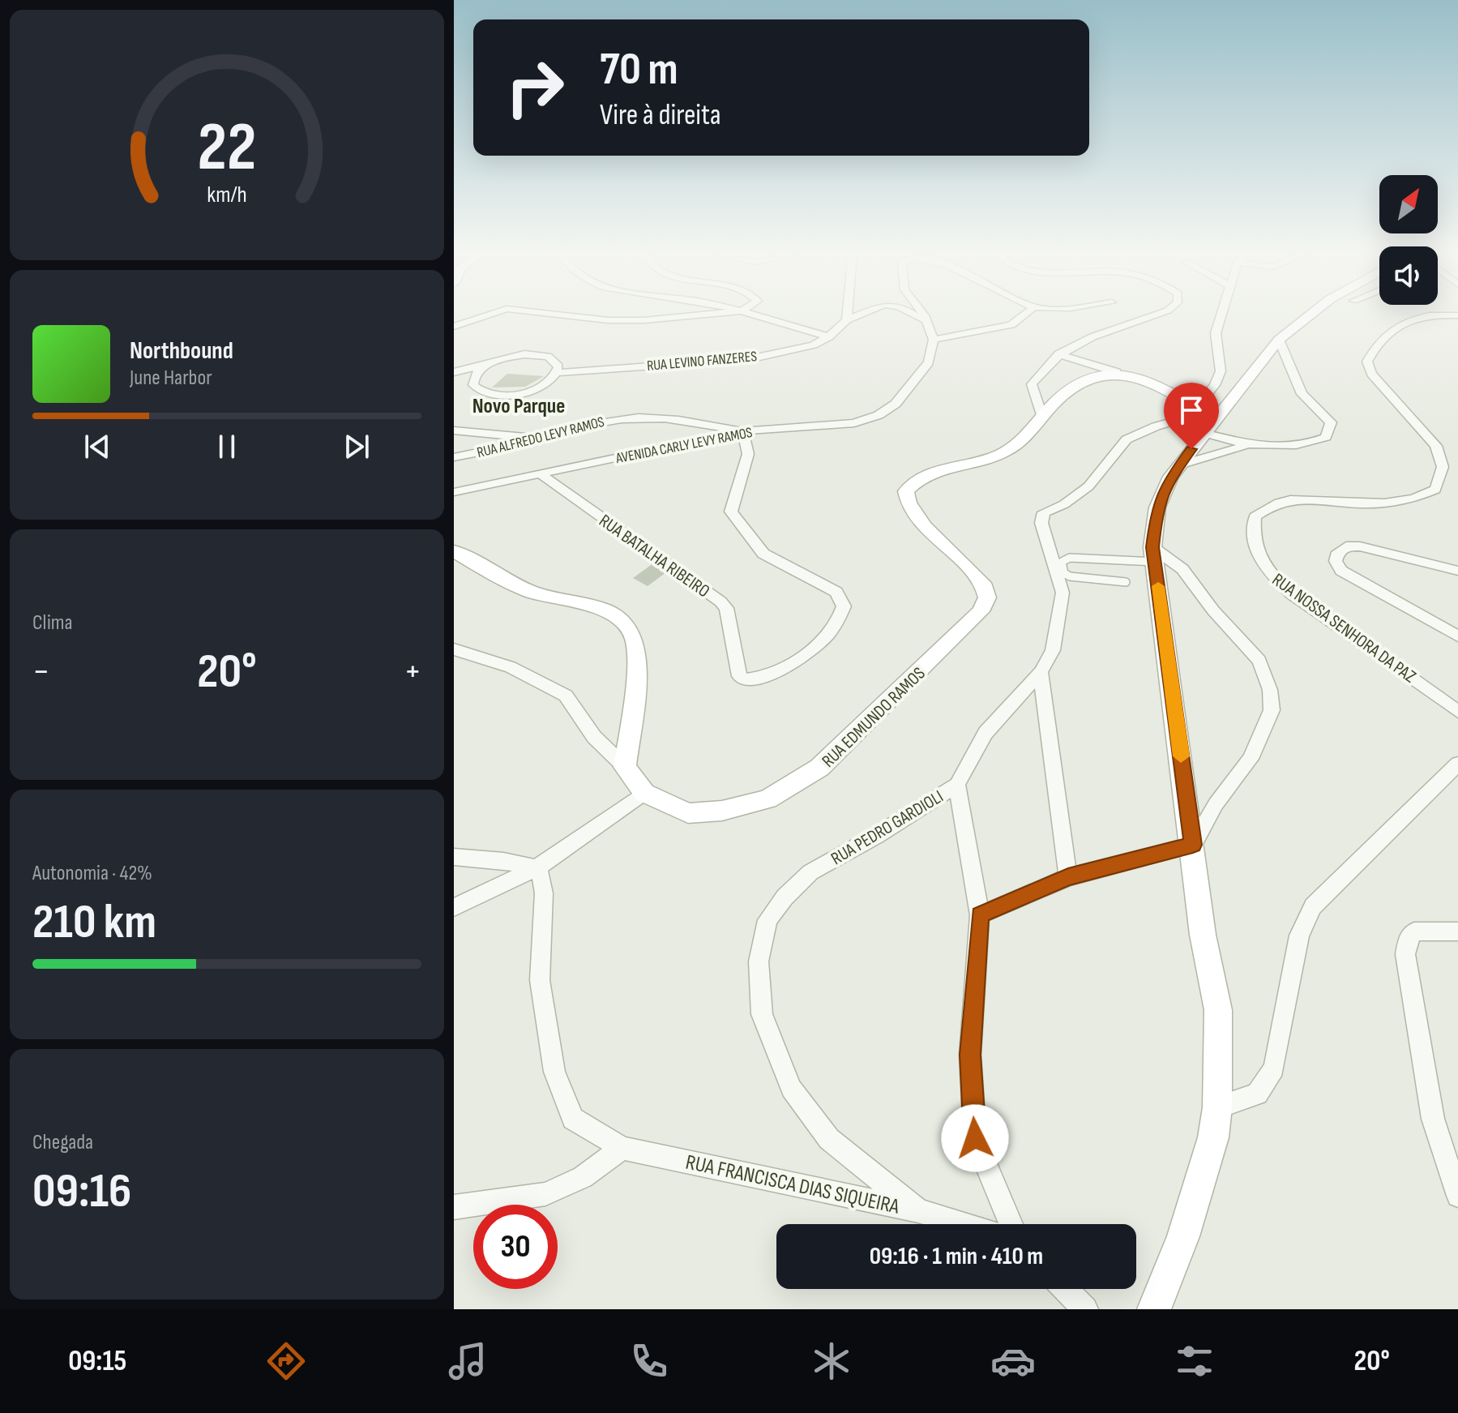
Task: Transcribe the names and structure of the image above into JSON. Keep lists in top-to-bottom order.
{
  "streets": {
    "street": [
      "RUA LEVINO FANZERES",
      "RUA ALFREDO LEVY RAMOS",
      "AVENIDA CARLY LEVY RAMOS",
      "RUA BATALHA RIBEIRO",
      "RUA NOSSA SENHORA DA PAZ",
      "RUA EDMUNDO RAMOS",
      "RUA PEDRO GARDIOLI",
      "RUA FRANCISCA DIAS SIQUEIRA"
    ]
  },
  "crossings": [
    ["RUA ALFREDO LEVY RAMOS", "AVENIDA CARLY LEVY RAMOS"],
    ["RUA ALFREDO LEVY RAMOS", "RUA BATALHA RIBEIRO"],
    ["AVENIDA CARLY LEVY RAMOS", "RUA BATALHA RIBEIRO"],
    ["RUA PEDRO GARDIOLI", "RUA FRANCISCA DIAS SIQUEIRA"]
  ],
  "districts": ["Novo Parque"],
  "north": "top right",
  "page": {
    "turn": ["70 m", "Vire à direita"],
    "song": ["Northbound", "June Harbor"],
    "tile": [
      "Clima",
      ["Autonomia · 42%", "210 km"],
      ["Chegada", "09:16"]
    ],
    "heat": ["−", "20°", "+"],
    "limit": "30",
    "trip": "09:16 · 1 min · 410 m",
    "tabs": ["09:15", "20°"],
    "gauge": ["22", "km/h"]
  }
}
